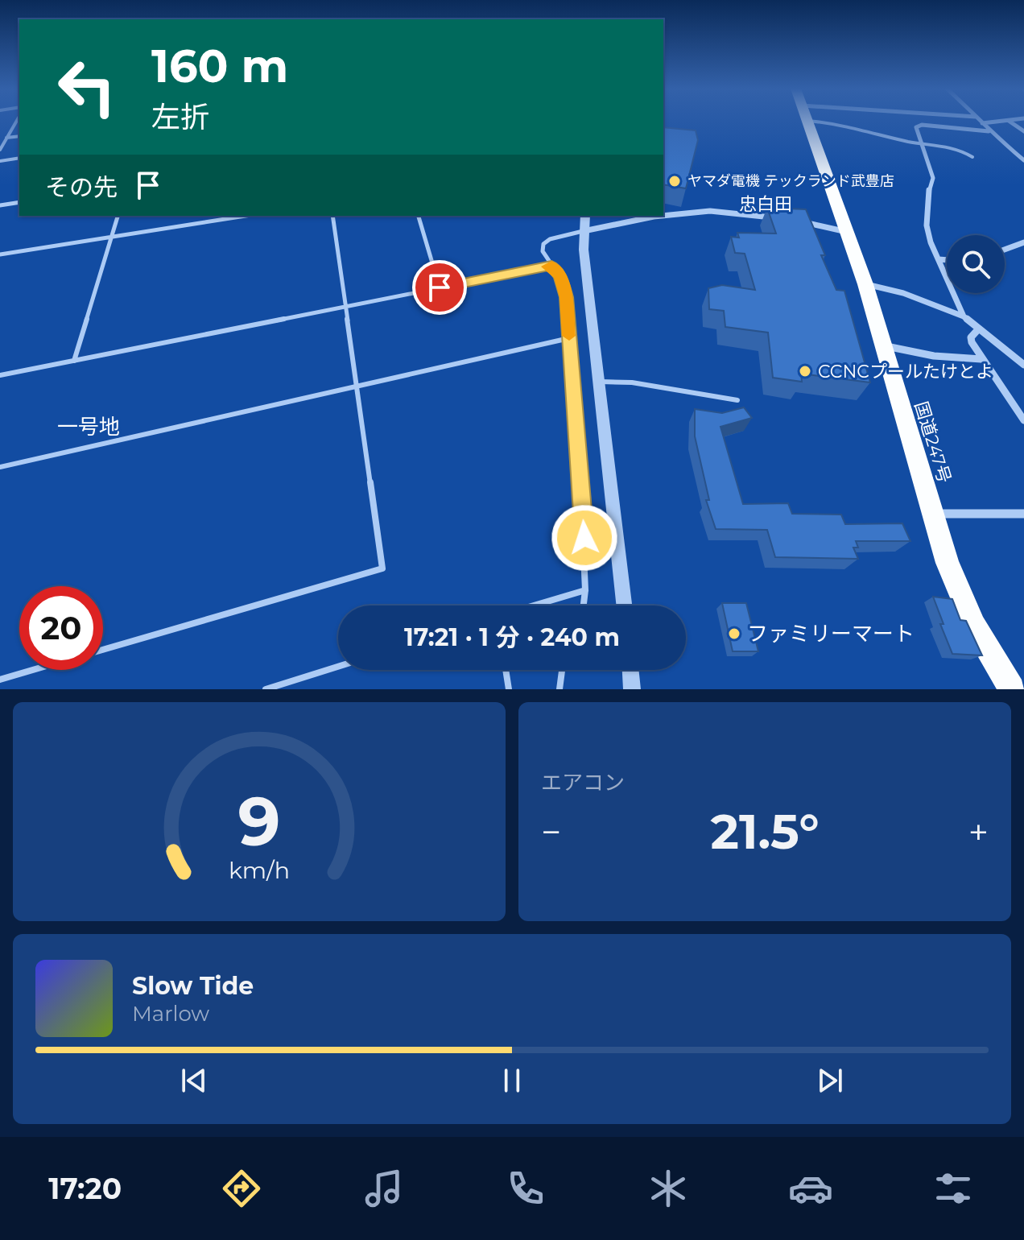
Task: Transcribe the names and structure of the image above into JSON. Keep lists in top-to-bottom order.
{
  "streets": {
    "highway": ["国道247号"]
  },
  "districts": ["忠白田", "一号地"],
  "places": ["ヤマダ電機 テックランド武豊店", "CCNCプールたけとよ", "ファミリーマート"],
  "page": {
    "turn": ["160 m", "左折"],
    "then": "その先",
    "limit": "20",
    "trip": "17:21 · 1 分 · 240 m",
    "tile": "エアコン",
    "heat": ["−", "21.5°", "+"],
    "song": ["Slow Tide", "Marlow"],
    "tabs": "17:20",
    "gauge": ["9", "km/h"]
  }
}
